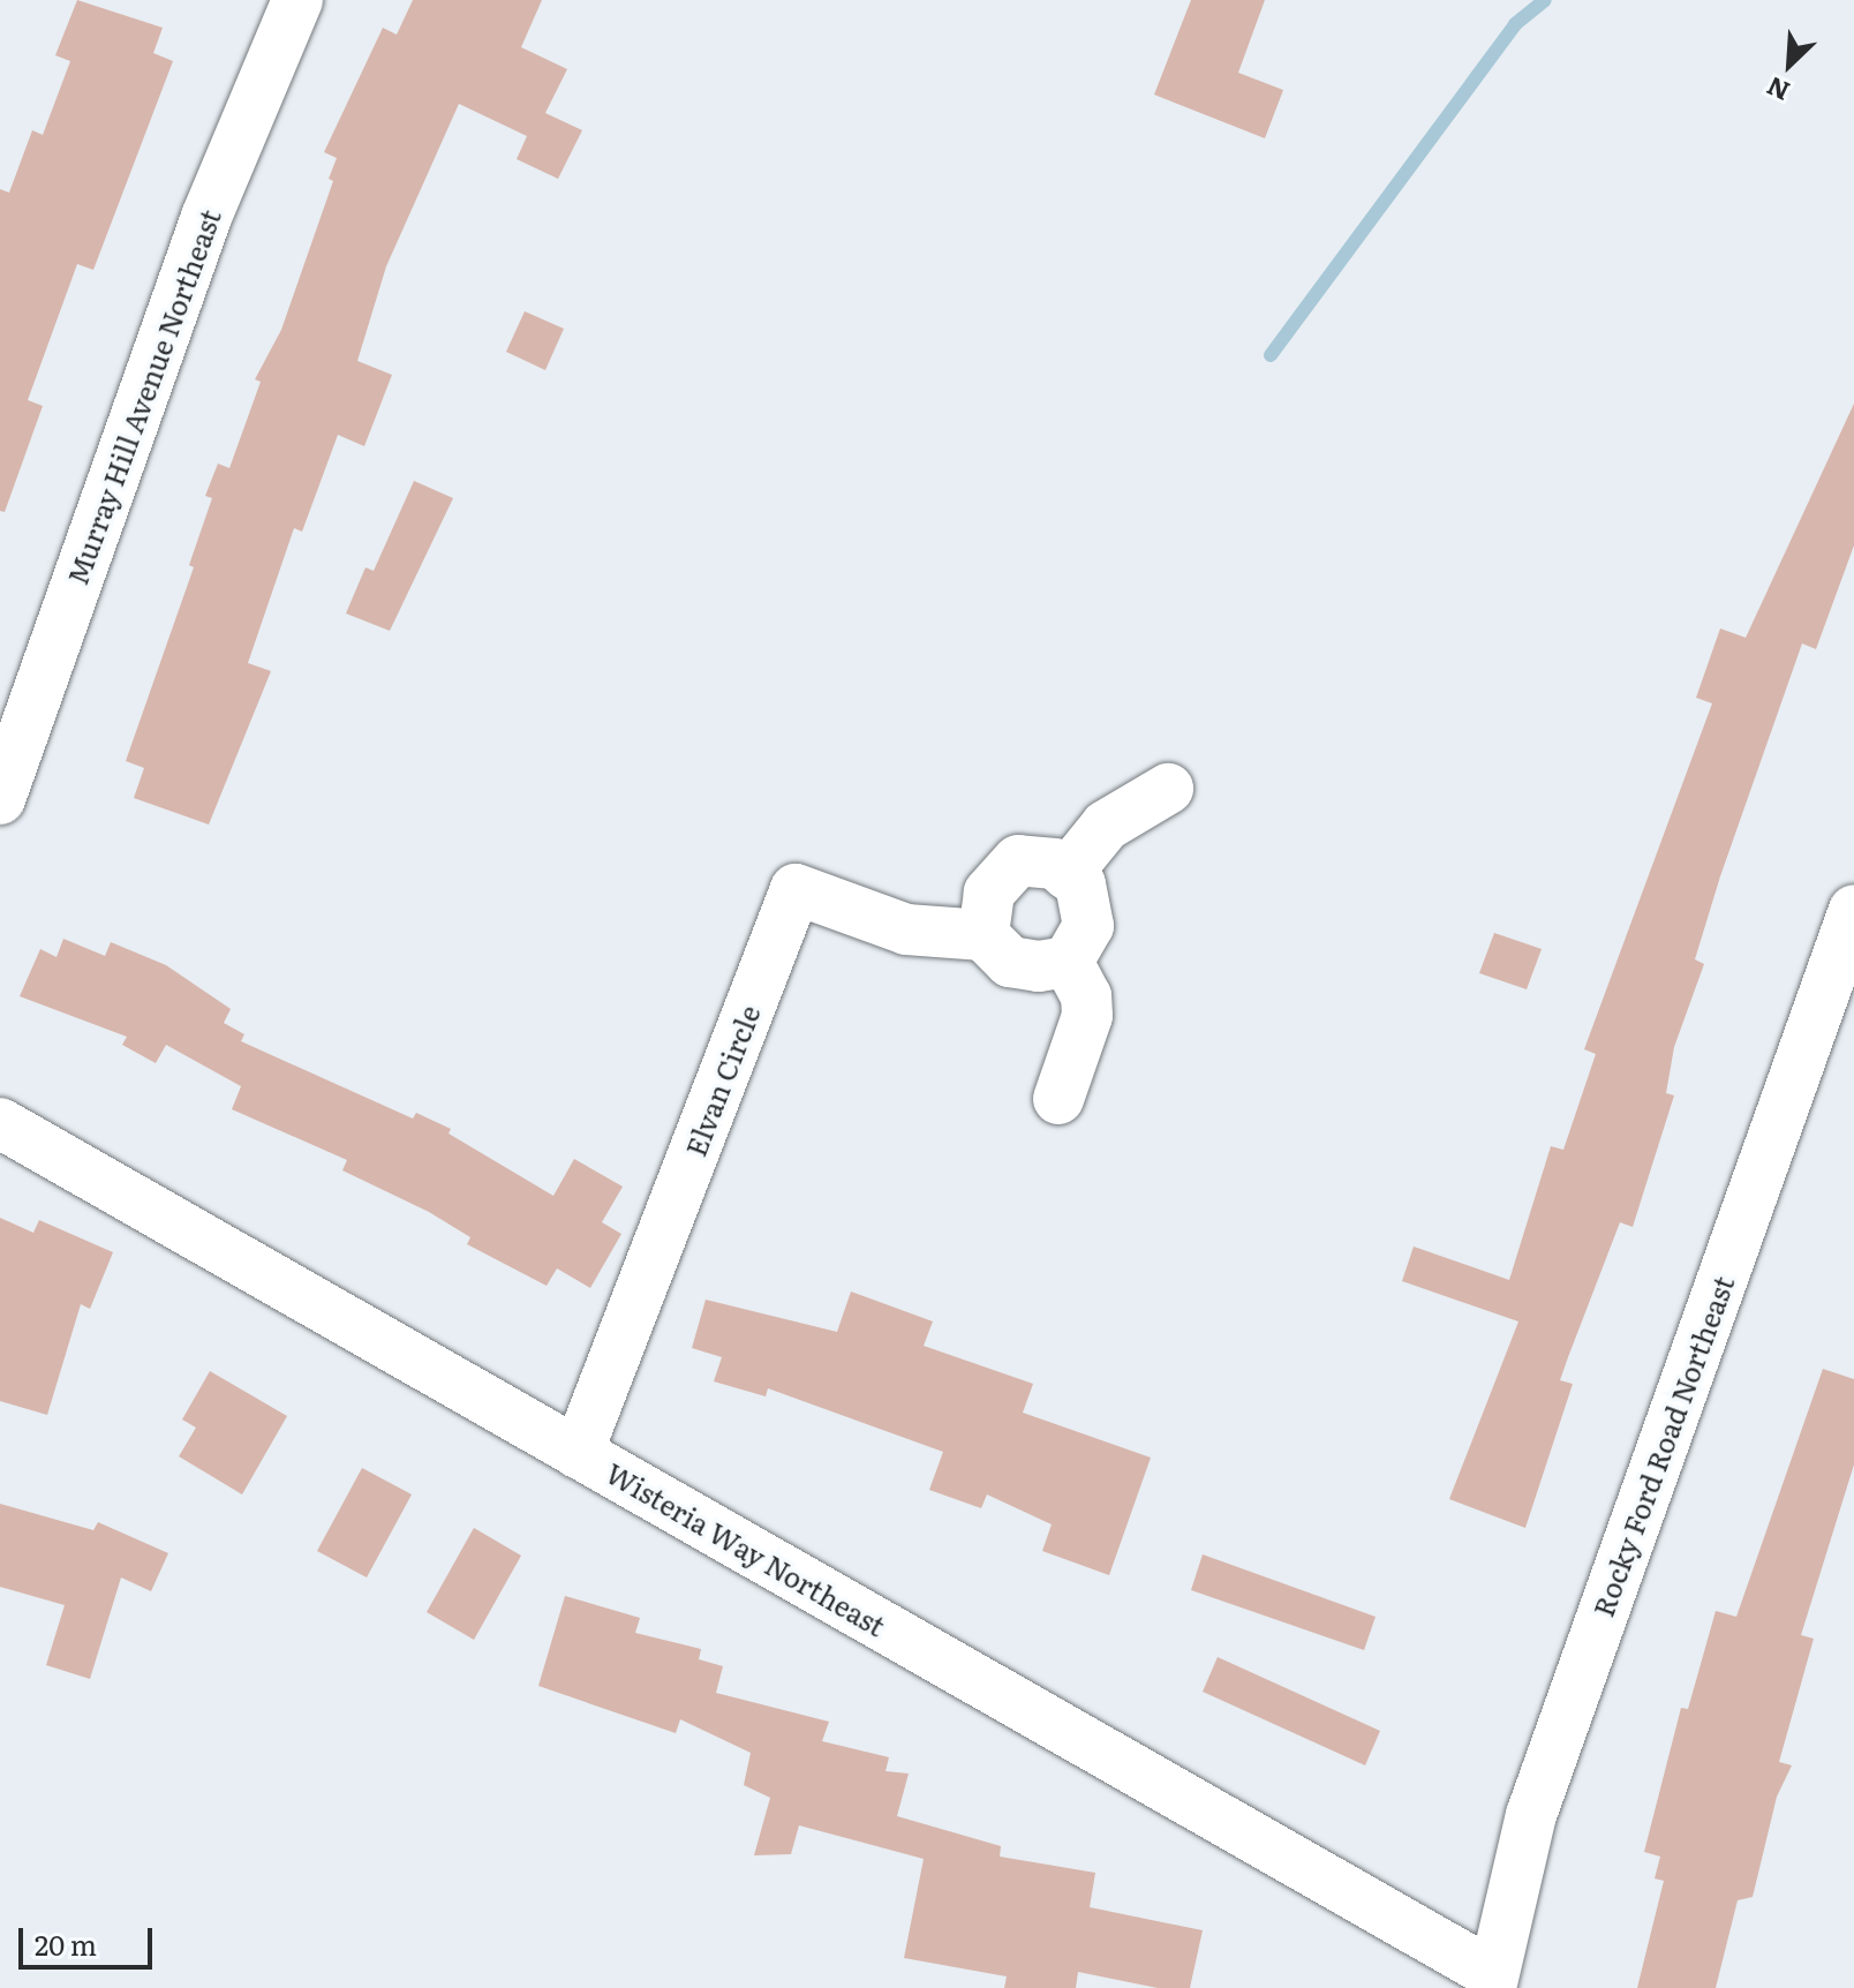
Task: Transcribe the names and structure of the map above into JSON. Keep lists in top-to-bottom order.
{
  "streets": {
    "street": [
      "Murray Hill Avenue Northeast",
      "Elvan Circle",
      "Rocky Ford Road Northeast",
      "Wisteria Way Northeast"
    ]
  },
  "crossings": [
    ["Elvan Circle", "Wisteria Way Northeast"],
    ["Rocky Ford Road Northeast", "Wisteria Way Northeast"]
  ],
  "scale_bar": "20 m",
  "north": "bottom left"
}
